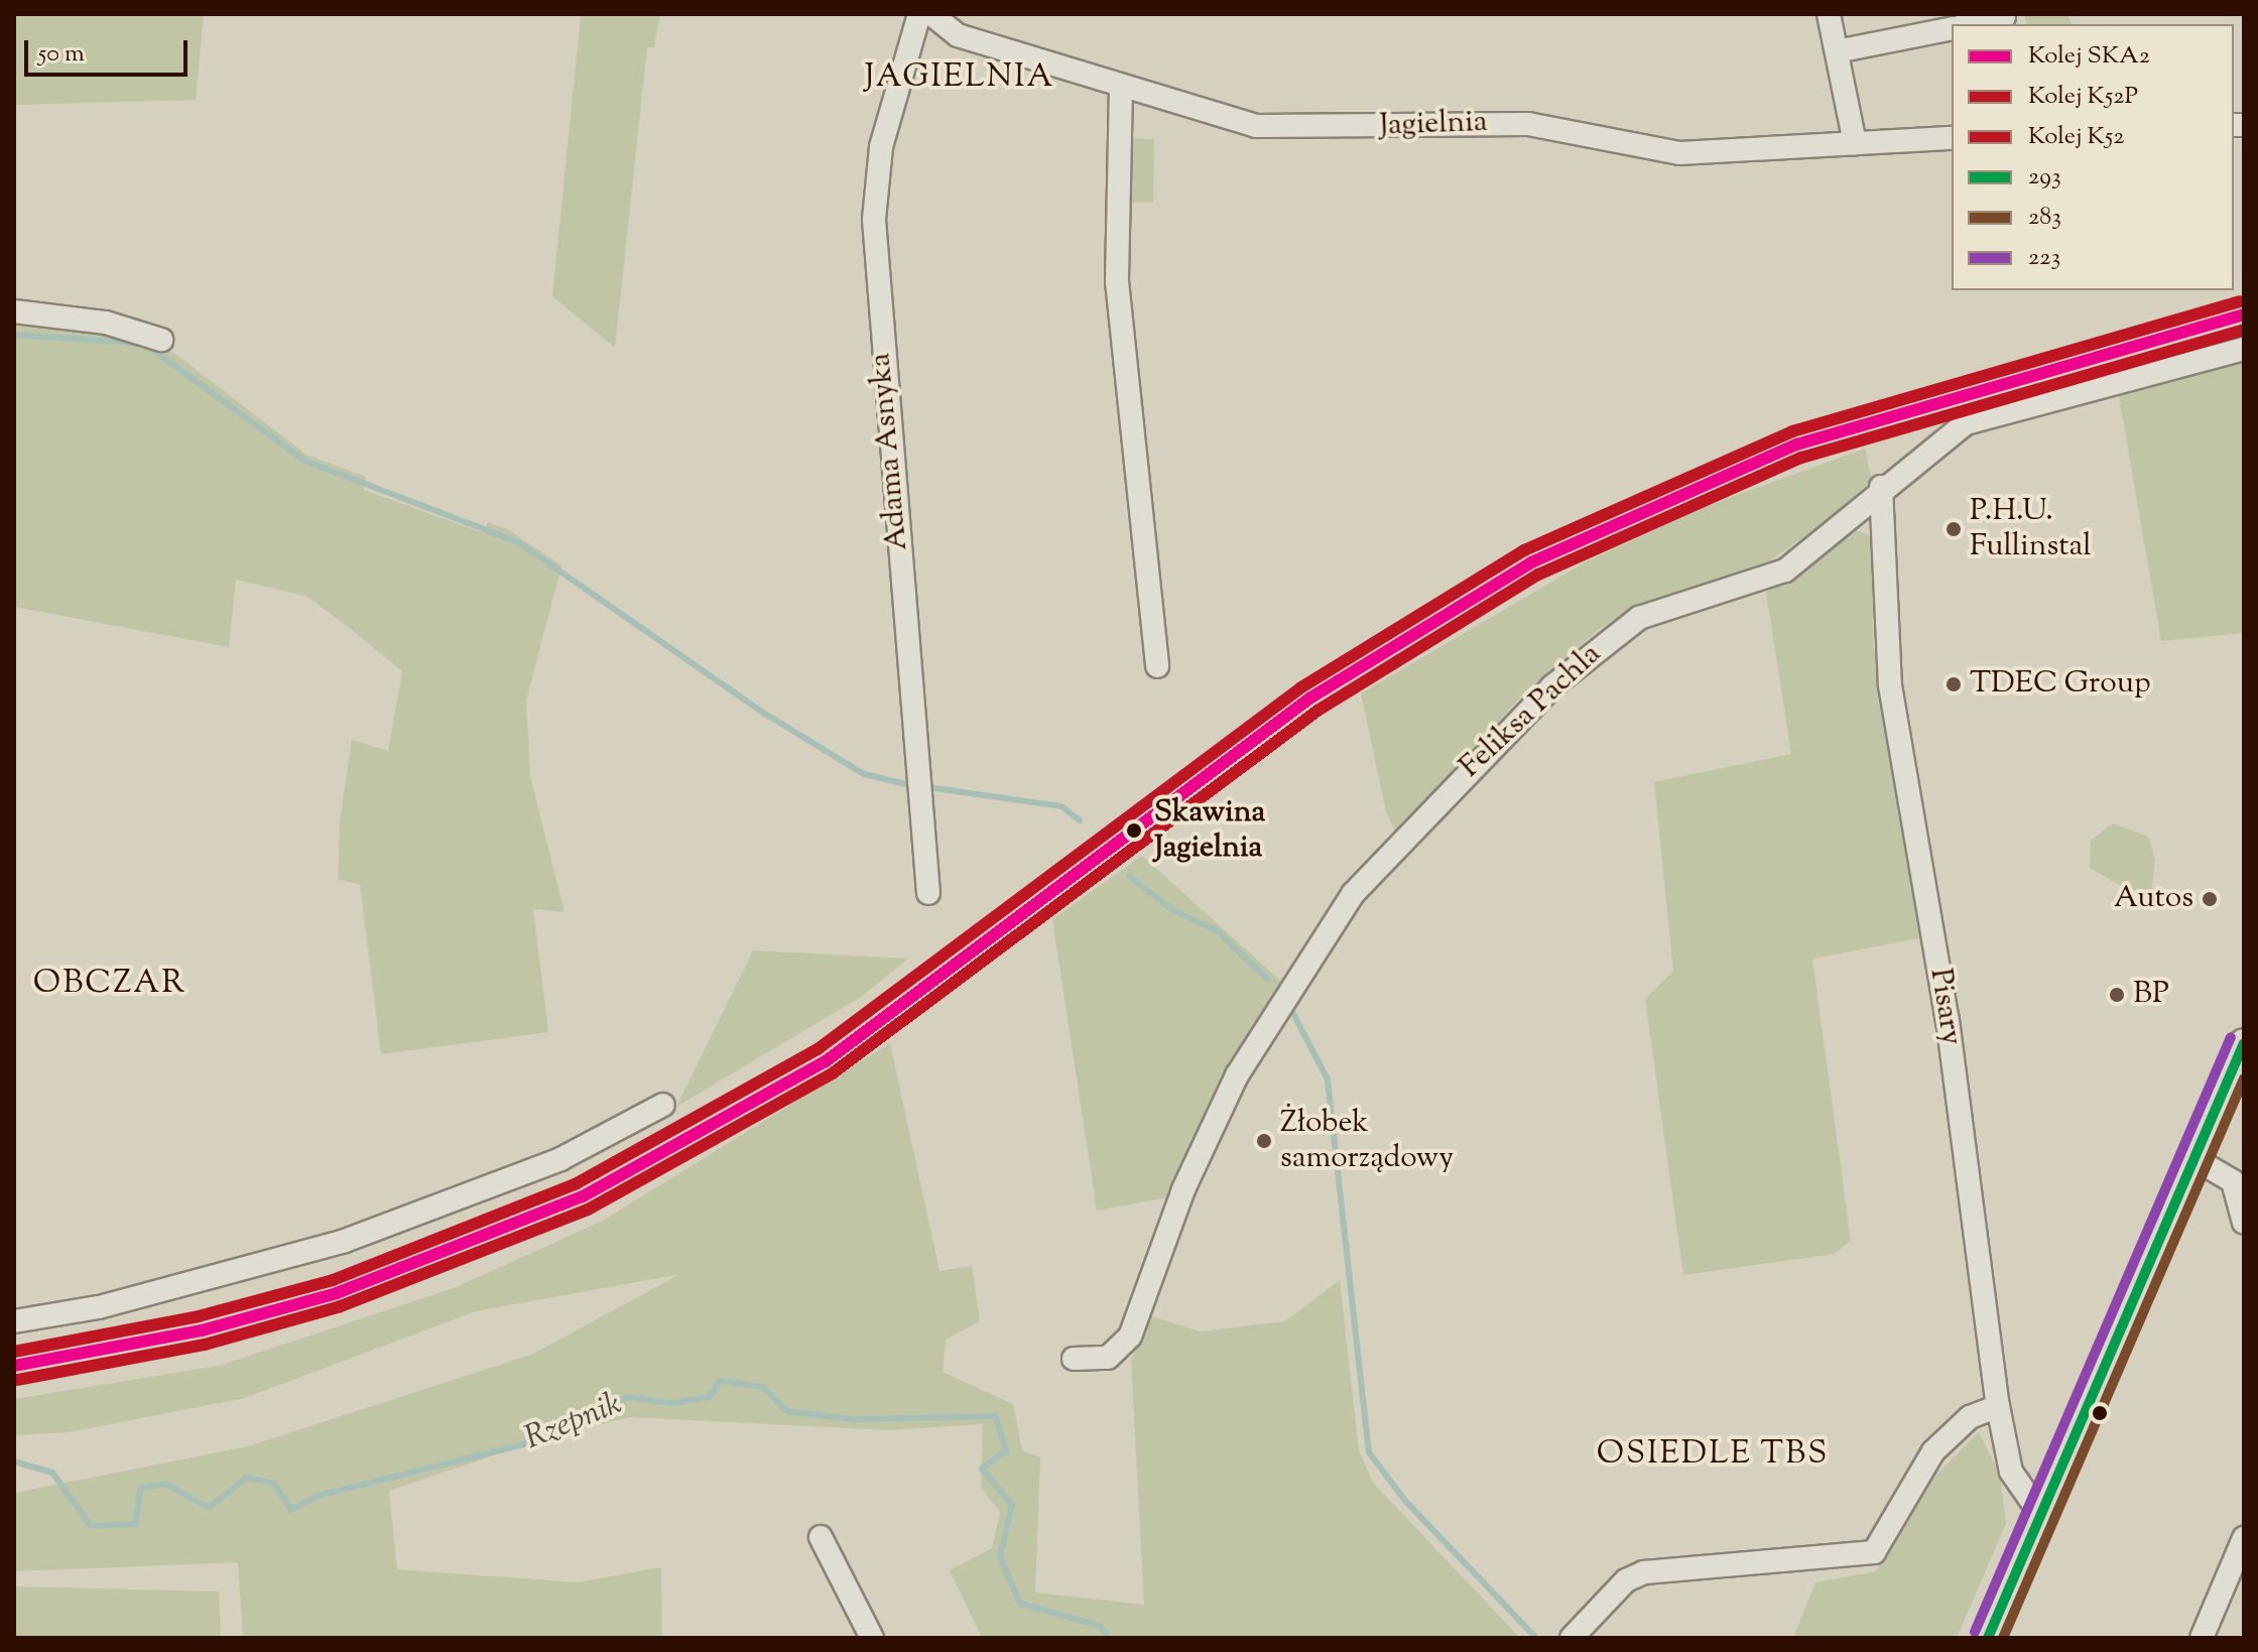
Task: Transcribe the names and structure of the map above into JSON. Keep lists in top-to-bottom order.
{
  "streets": {
    "street": [
      "Jagielnia",
      "Adama Asnyka",
      "Feliksa Pachla",
      "Pisary"
    ]
  },
  "crossings": [
    ["Feliksa Pachla", "Pisary"]
  ],
  "districts": ["JAGIELNIA", "OBCZAR", "OSIEDLE TBS"],
  "water": ["Rzepnik"],
  "places": [
    "P.H.U. Fullinstal",
    "TDEC Group",
    "Skawina Jagielnia",
    "Autos",
    "BP",
    "Żłobek samorządowy"
  ],
  "lines": [
    "rail line K52",
    "rail line SKA2",
    "rail line K52P",
    "transit line 223",
    "transit line 293",
    "transit line 283"
  ],
  "legend": [
    "Kolej SKA2",
    "Kolej K52P",
    "Kolej K52",
    "293",
    "283",
    "223"
  ],
  "scale_bar": "50 m"
}
